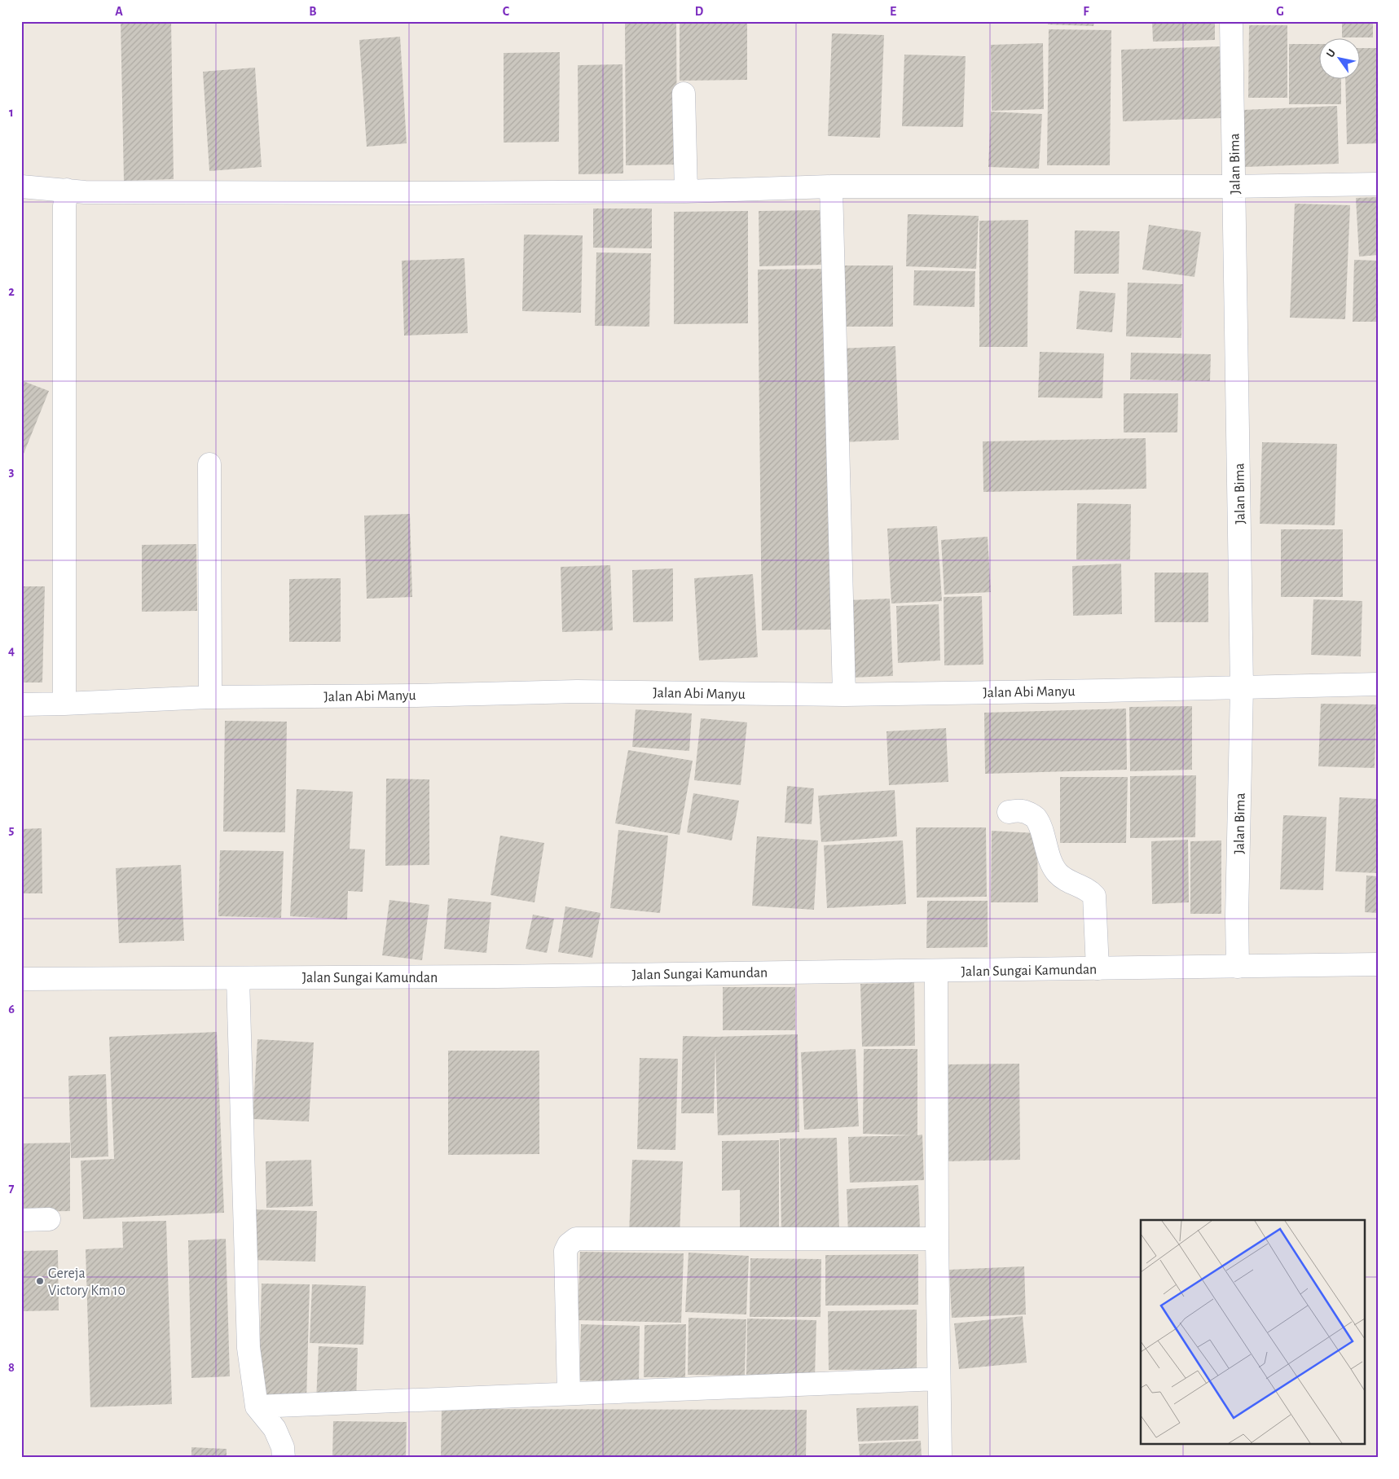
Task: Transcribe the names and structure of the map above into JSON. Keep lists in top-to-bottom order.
{
  "streets": {
    "street": ["Jalan Bima", "Jalan Abi Manyu", "Jalan Sungai Kamundan"]
  },
  "crossings": [
    ["Jalan Bima", "Jalan Abi Manyu"],
    ["Jalan Bima", "Jalan Sungai Kamundan"]
  ],
  "places": ["Gereja Victory Km 10"],
  "north": "top left",
  "grid": {
    "columns": [
      "A",
      "B",
      "C",
      "D",
      "E",
      "F",
      "G"
    ],
    "rows": [
      "1",
      "2",
      "3",
      "4",
      "5",
      "6",
      "7",
      "8"
    ]
  }
}
